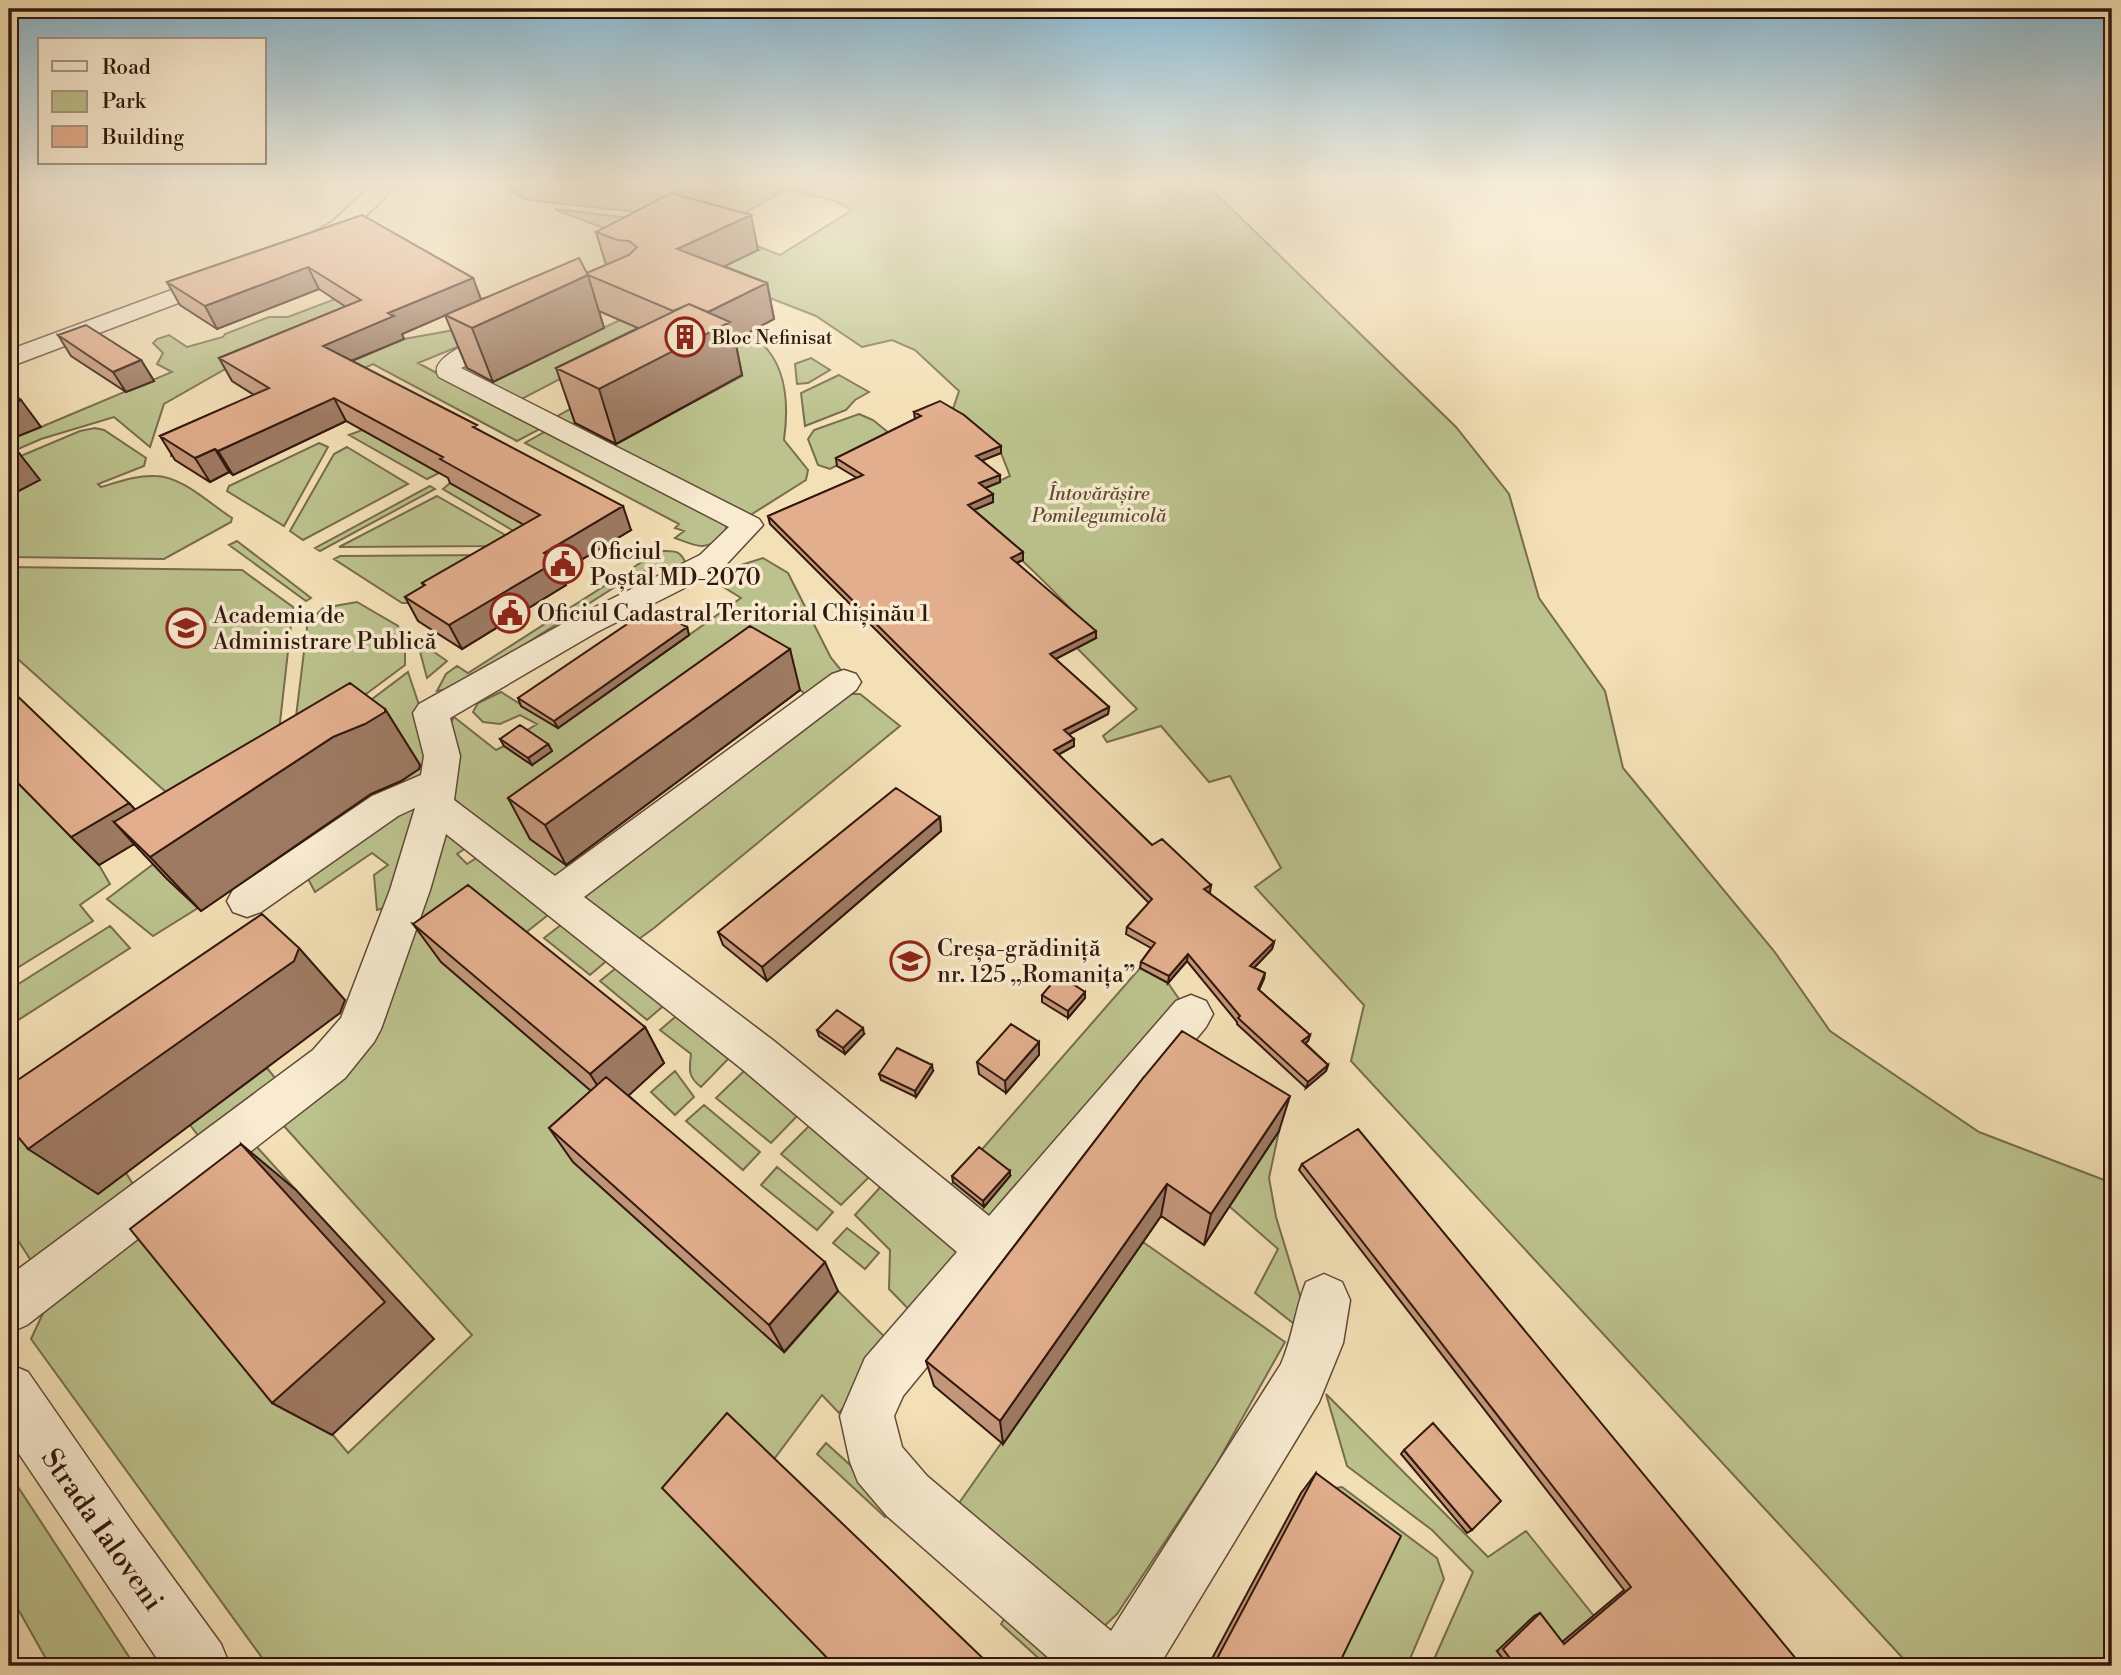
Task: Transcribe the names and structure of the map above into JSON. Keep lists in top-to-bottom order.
{
  "streets": {
    "street": ["Strada Ialoveni"]
  },
  "parks": ["Întovărășire Pomilegumicolă"],
  "places": {
    "building": ["Bloc Nefinisat"],
    "public building": ["Oficiul Poștal MD-2070", "Oficiul Cadastral Teritorial Chișinău 1"],
    "school or university": ["Academia de Administrare Publică", "Creșa-grădiniță nr. 125 „Romanița”"]
  },
  "legend": ["Road", "Park", "Building"]
}
